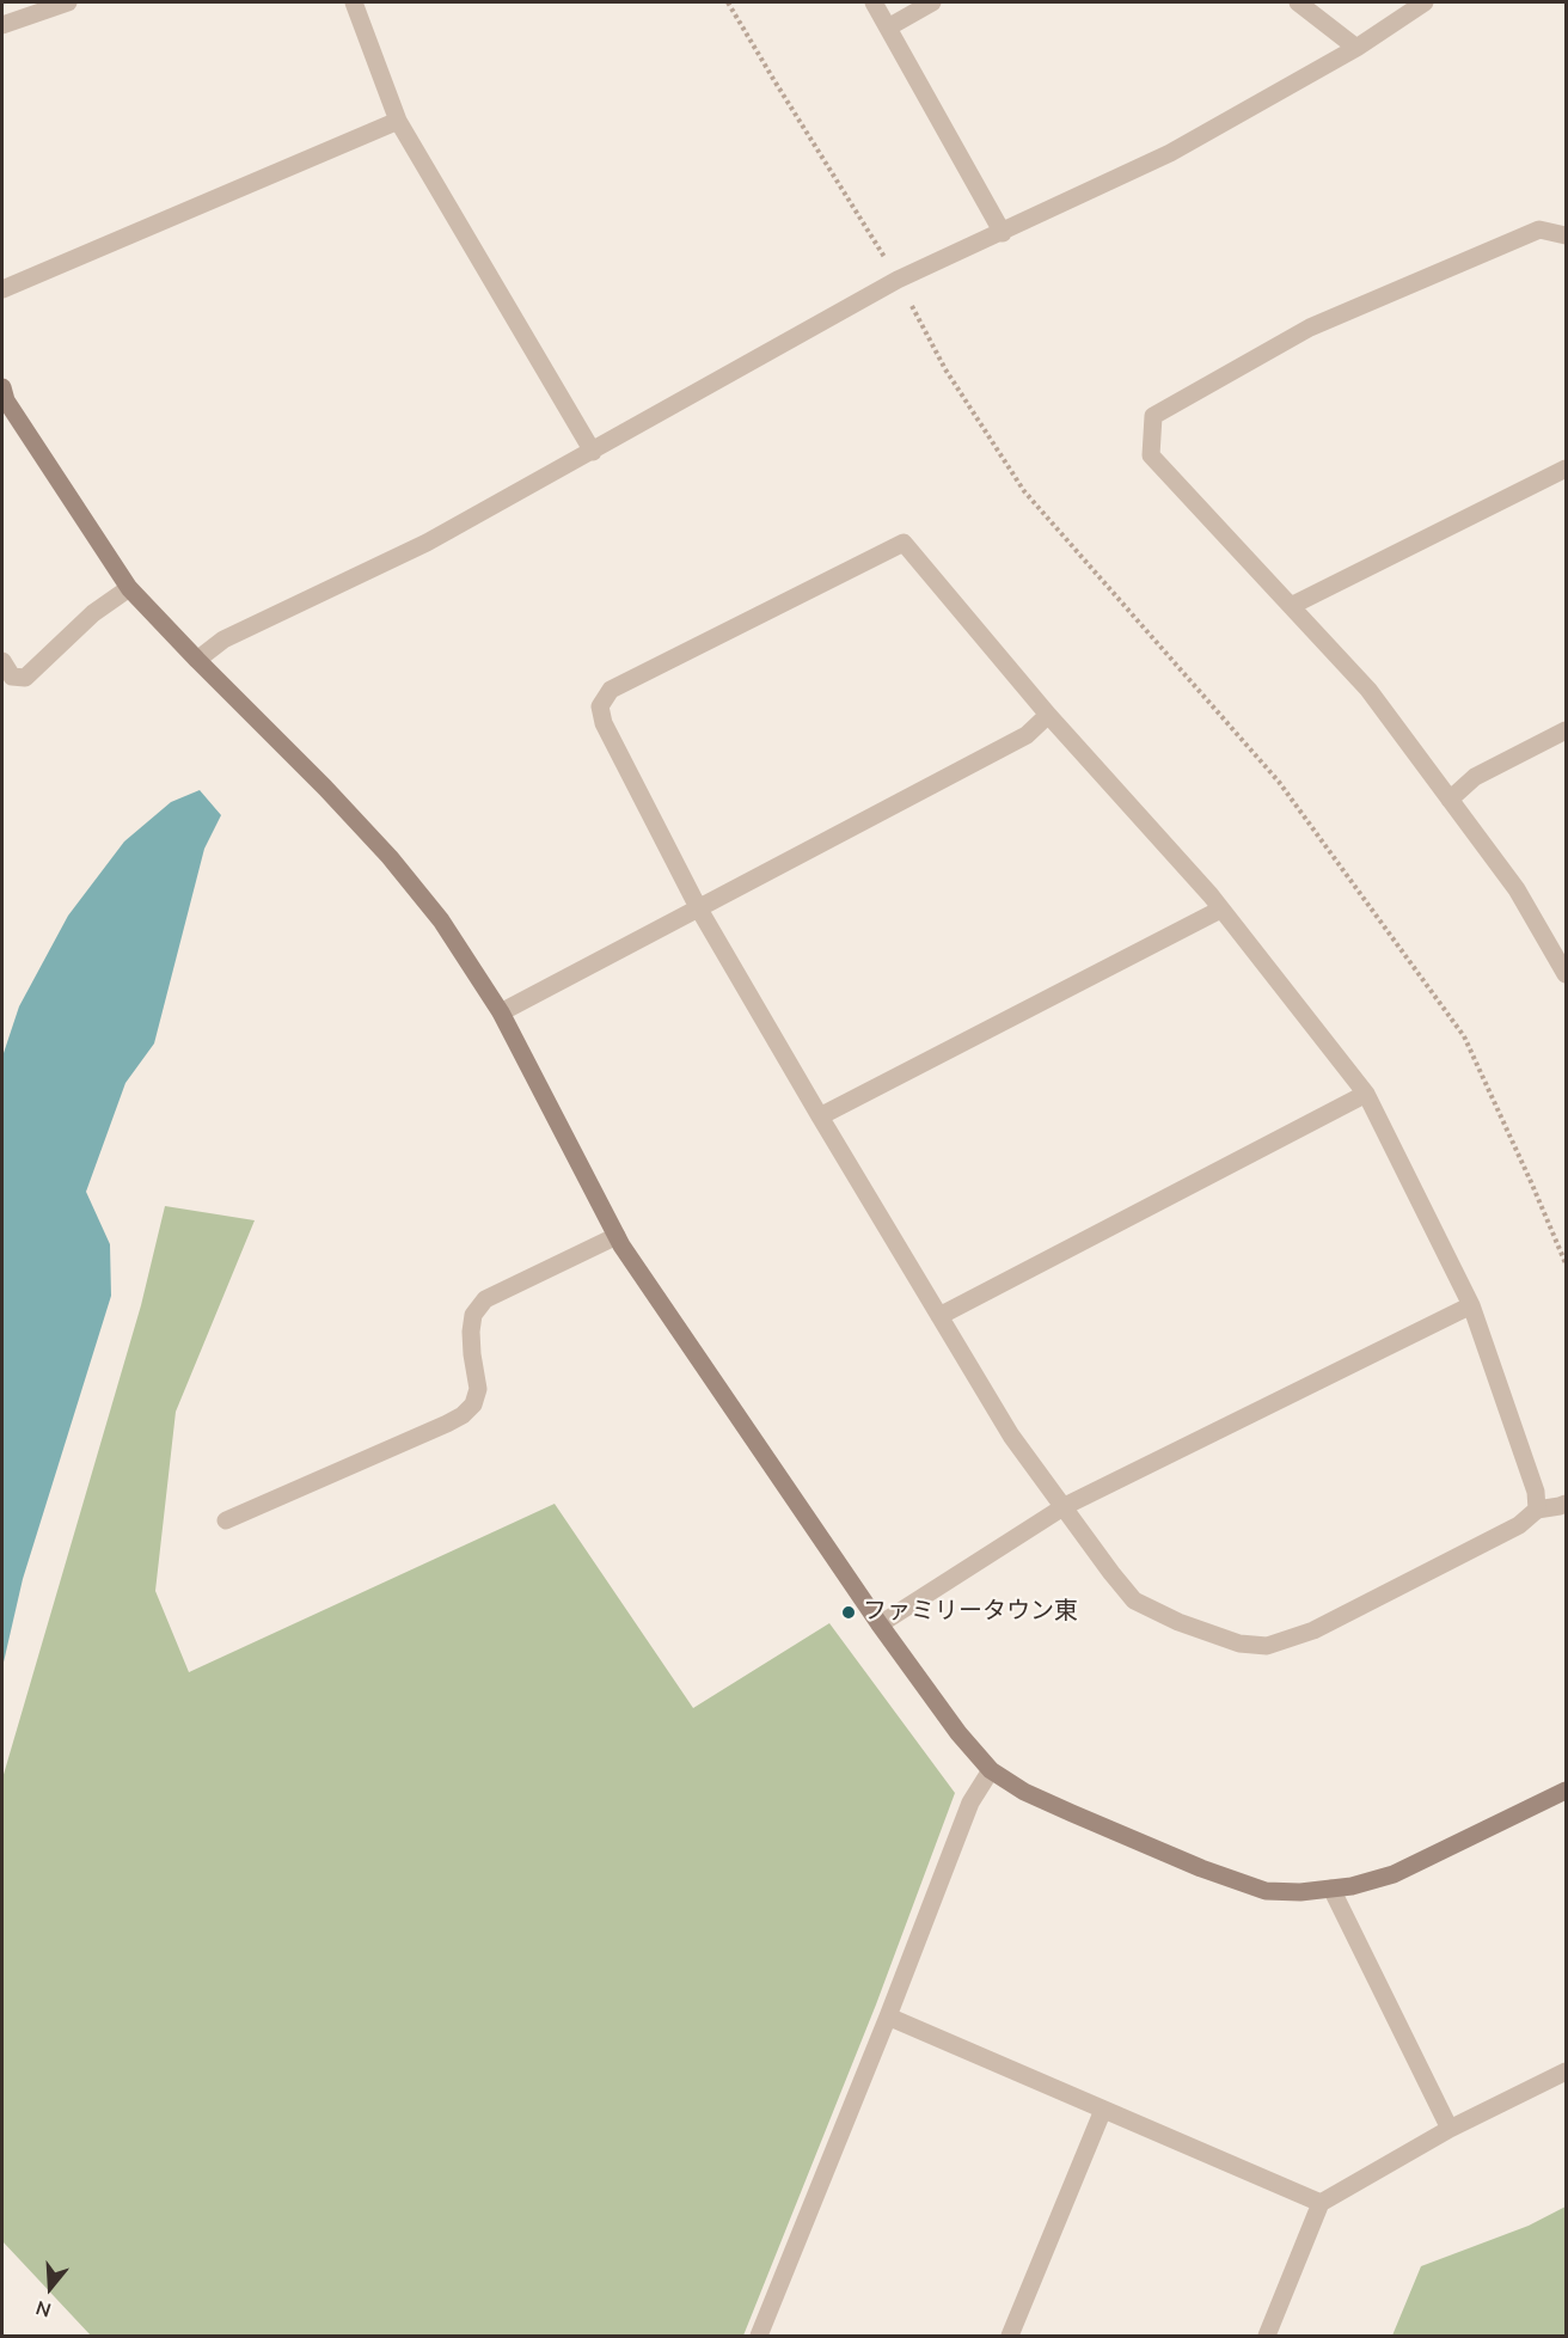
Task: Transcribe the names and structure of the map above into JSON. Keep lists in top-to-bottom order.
{
  "places": ["ファミリータウン東"],
  "north": "bottom"
}
